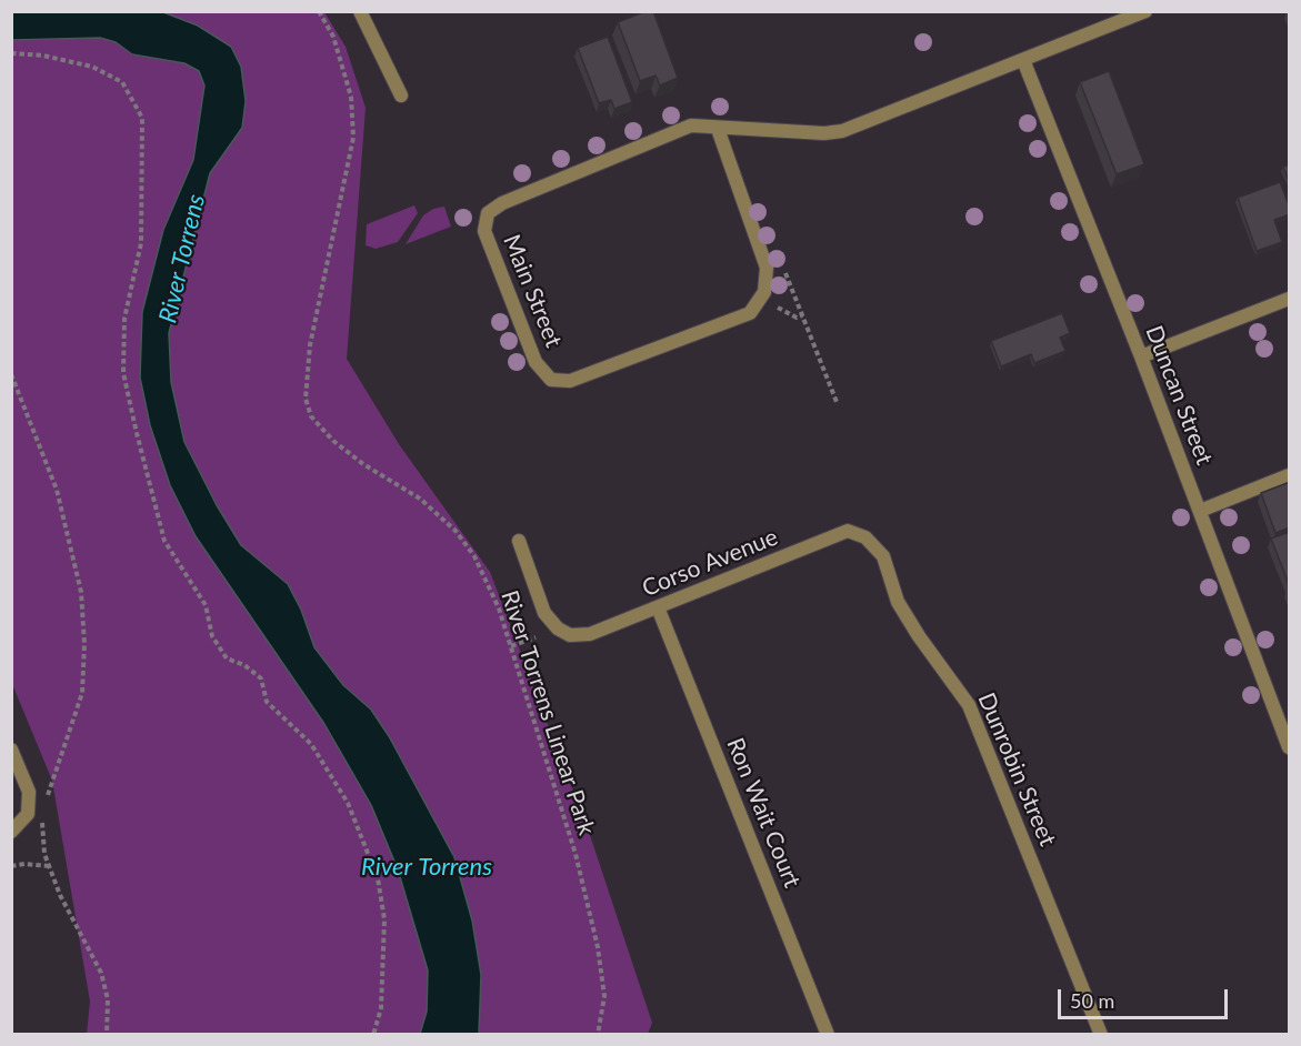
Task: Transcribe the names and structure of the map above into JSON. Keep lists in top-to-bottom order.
{
  "streets": {
    "street": [
      "Main Street",
      "Duncan Street",
      "Corso Avenue",
      "Dunrobin Street",
      "Ron Wait Court"
    ],
    "path": ["River Torrens Linear Park"]
  },
  "crossings": [
    ["Main Street", "Duncan Street"],
    ["Corso Avenue", "Dunrobin Street"],
    ["Corso Avenue", "Ron Wait Court"]
  ],
  "water": ["River Torrens"],
  "scale_bar": "50 m"
}
